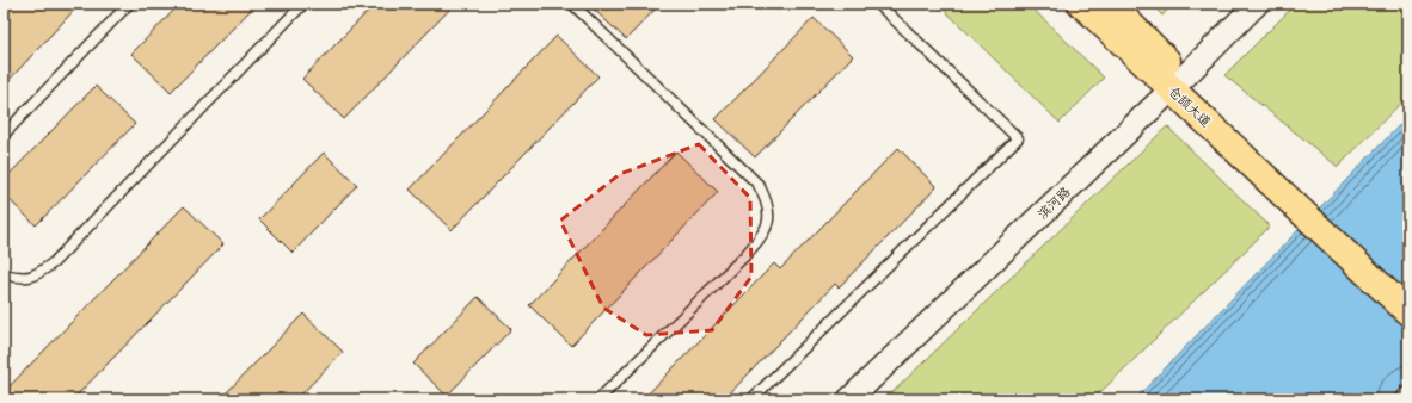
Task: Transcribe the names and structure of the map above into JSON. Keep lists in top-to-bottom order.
{
  "streets": {
    "main road": ["仓颉大道"],
    "street": ["滨河路"]
  },
  "crossings": [
    ["仓颉大道", "滨河路"]
  ]
}
